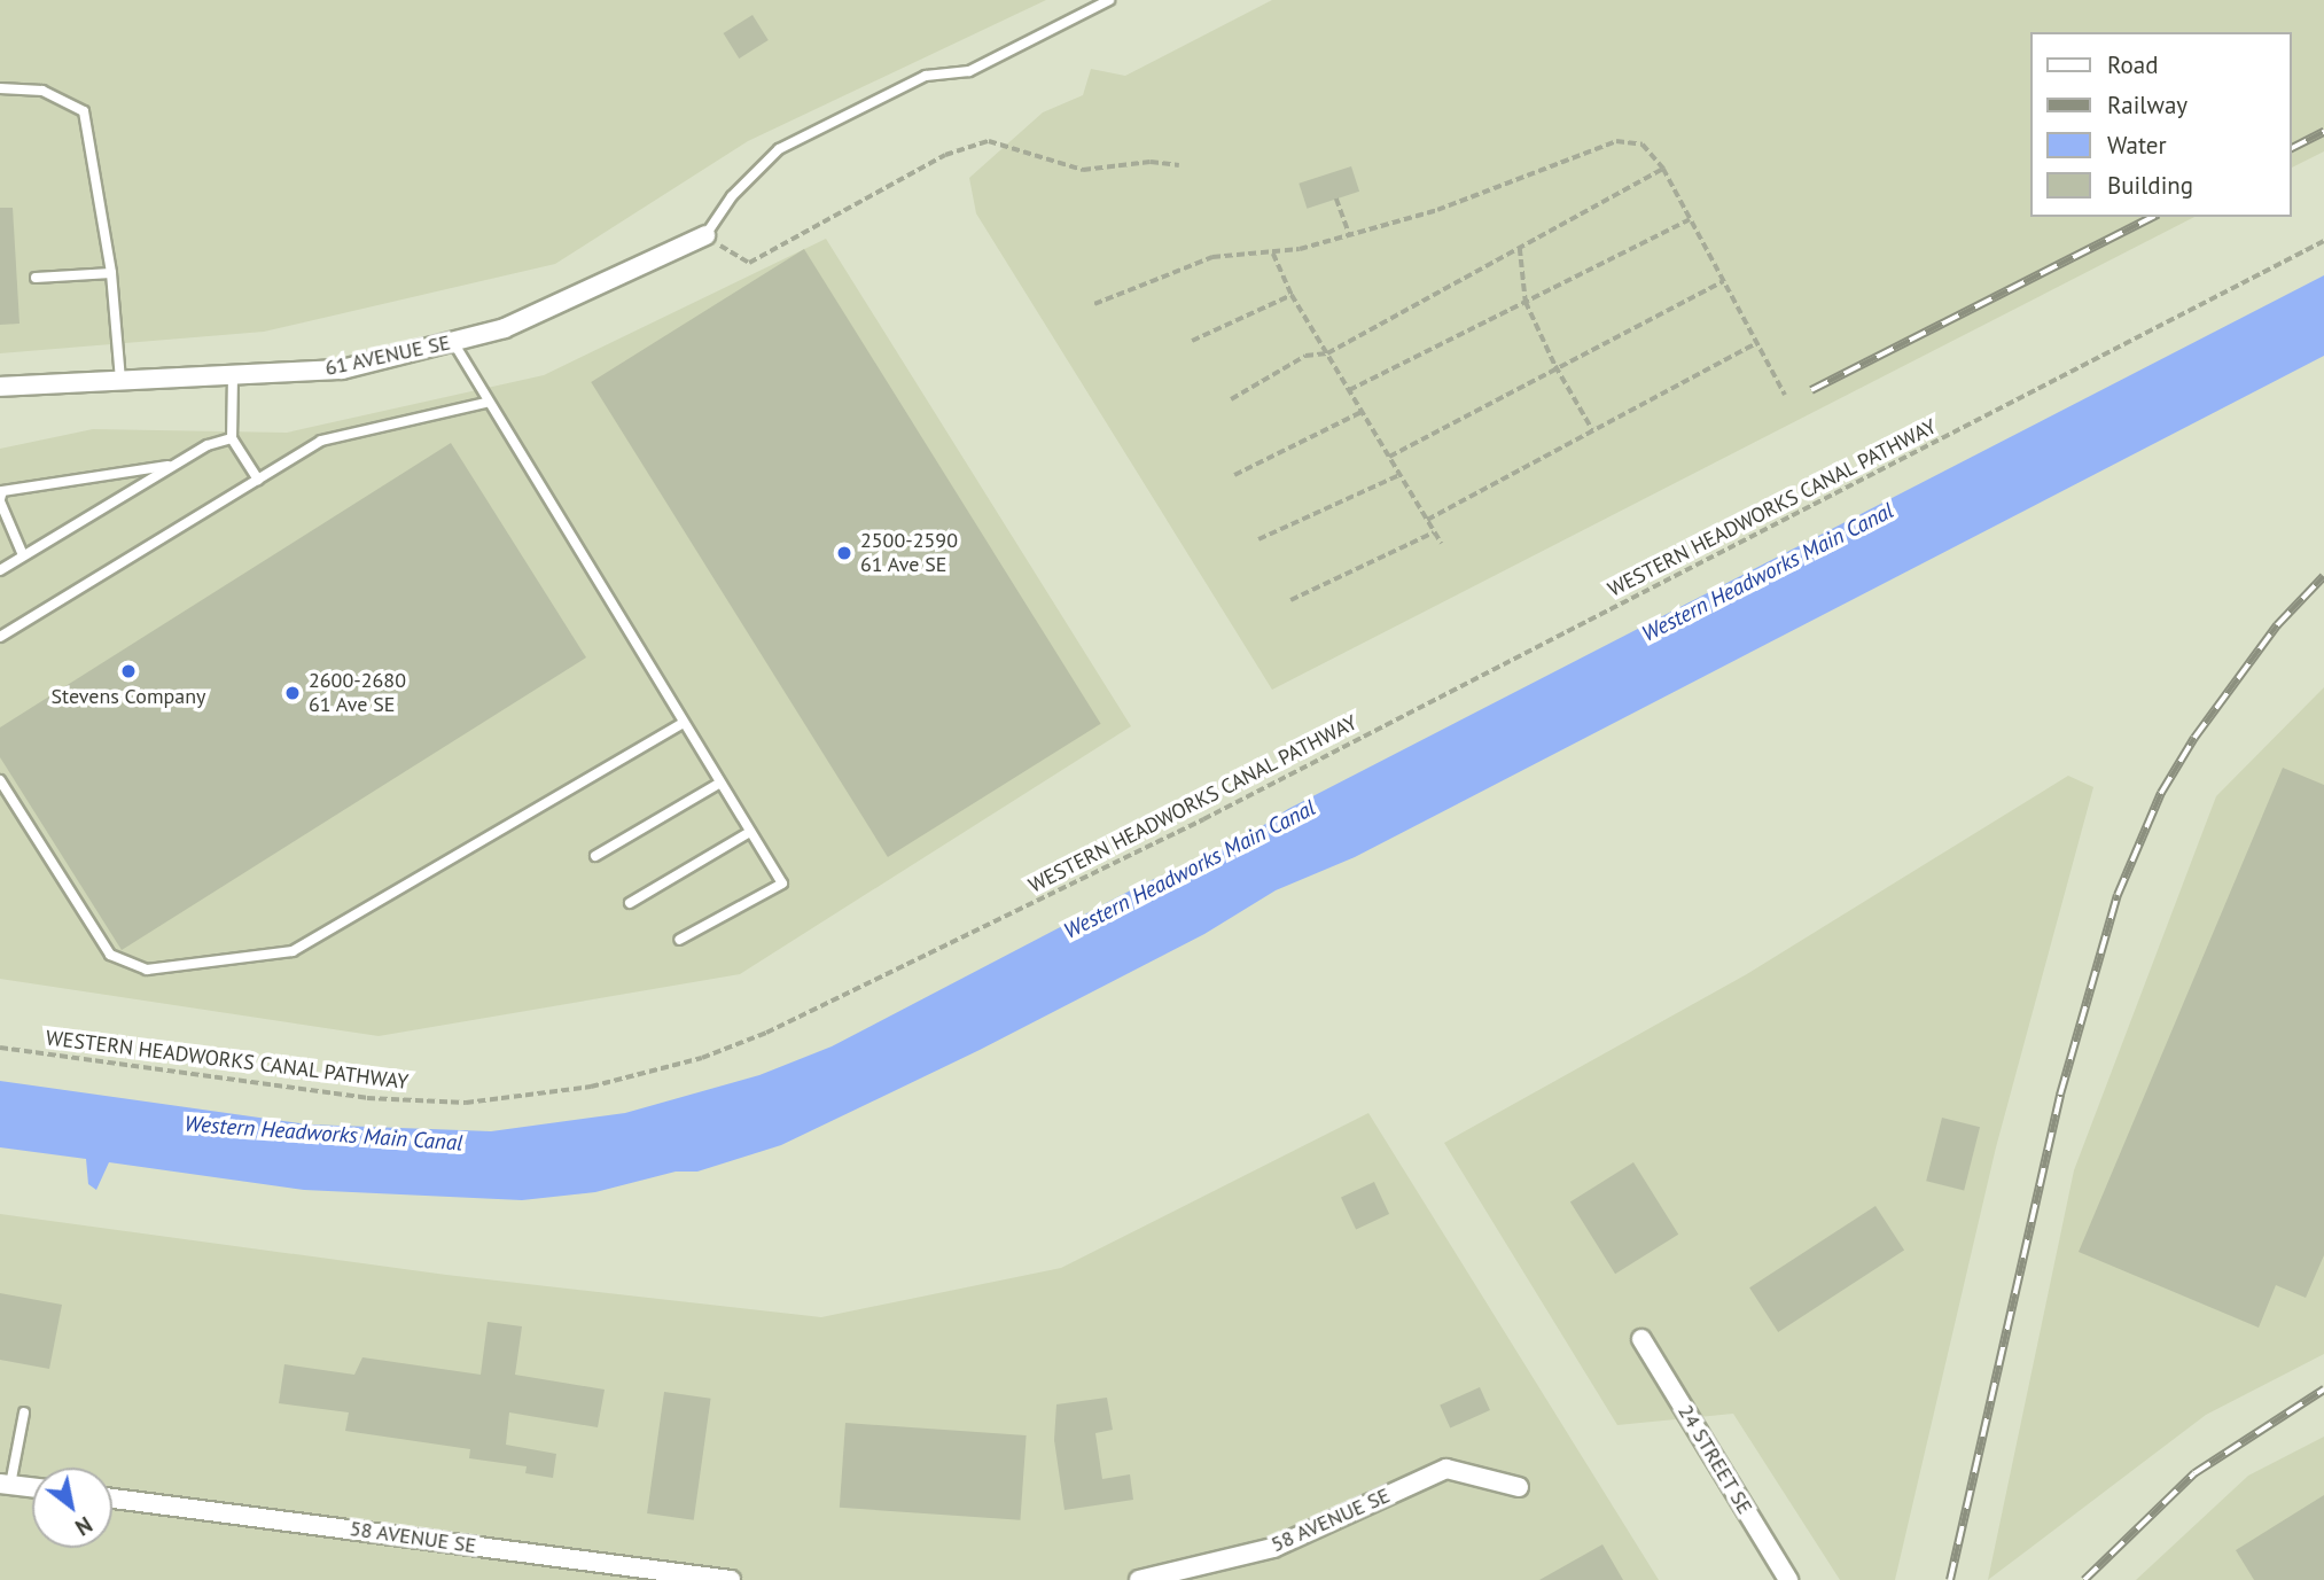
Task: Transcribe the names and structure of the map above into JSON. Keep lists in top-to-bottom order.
{
  "streets": {
    "street": ["61 AVENUE SE", "24 STREET SE", "58 AVENUE SE"],
    "path": ["WESTERN HEADWORKS CANAL PATHWAY"]
  },
  "water": ["Western Headworks Main Canal"],
  "places": ["2500-2590 61 Ave SE", "Stevens Company", "2600-2680 61 Ave SE"],
  "legend": [
    "Road",
    "Railway",
    "Water",
    "Building"
  ],
  "north": "bottom right"
}
